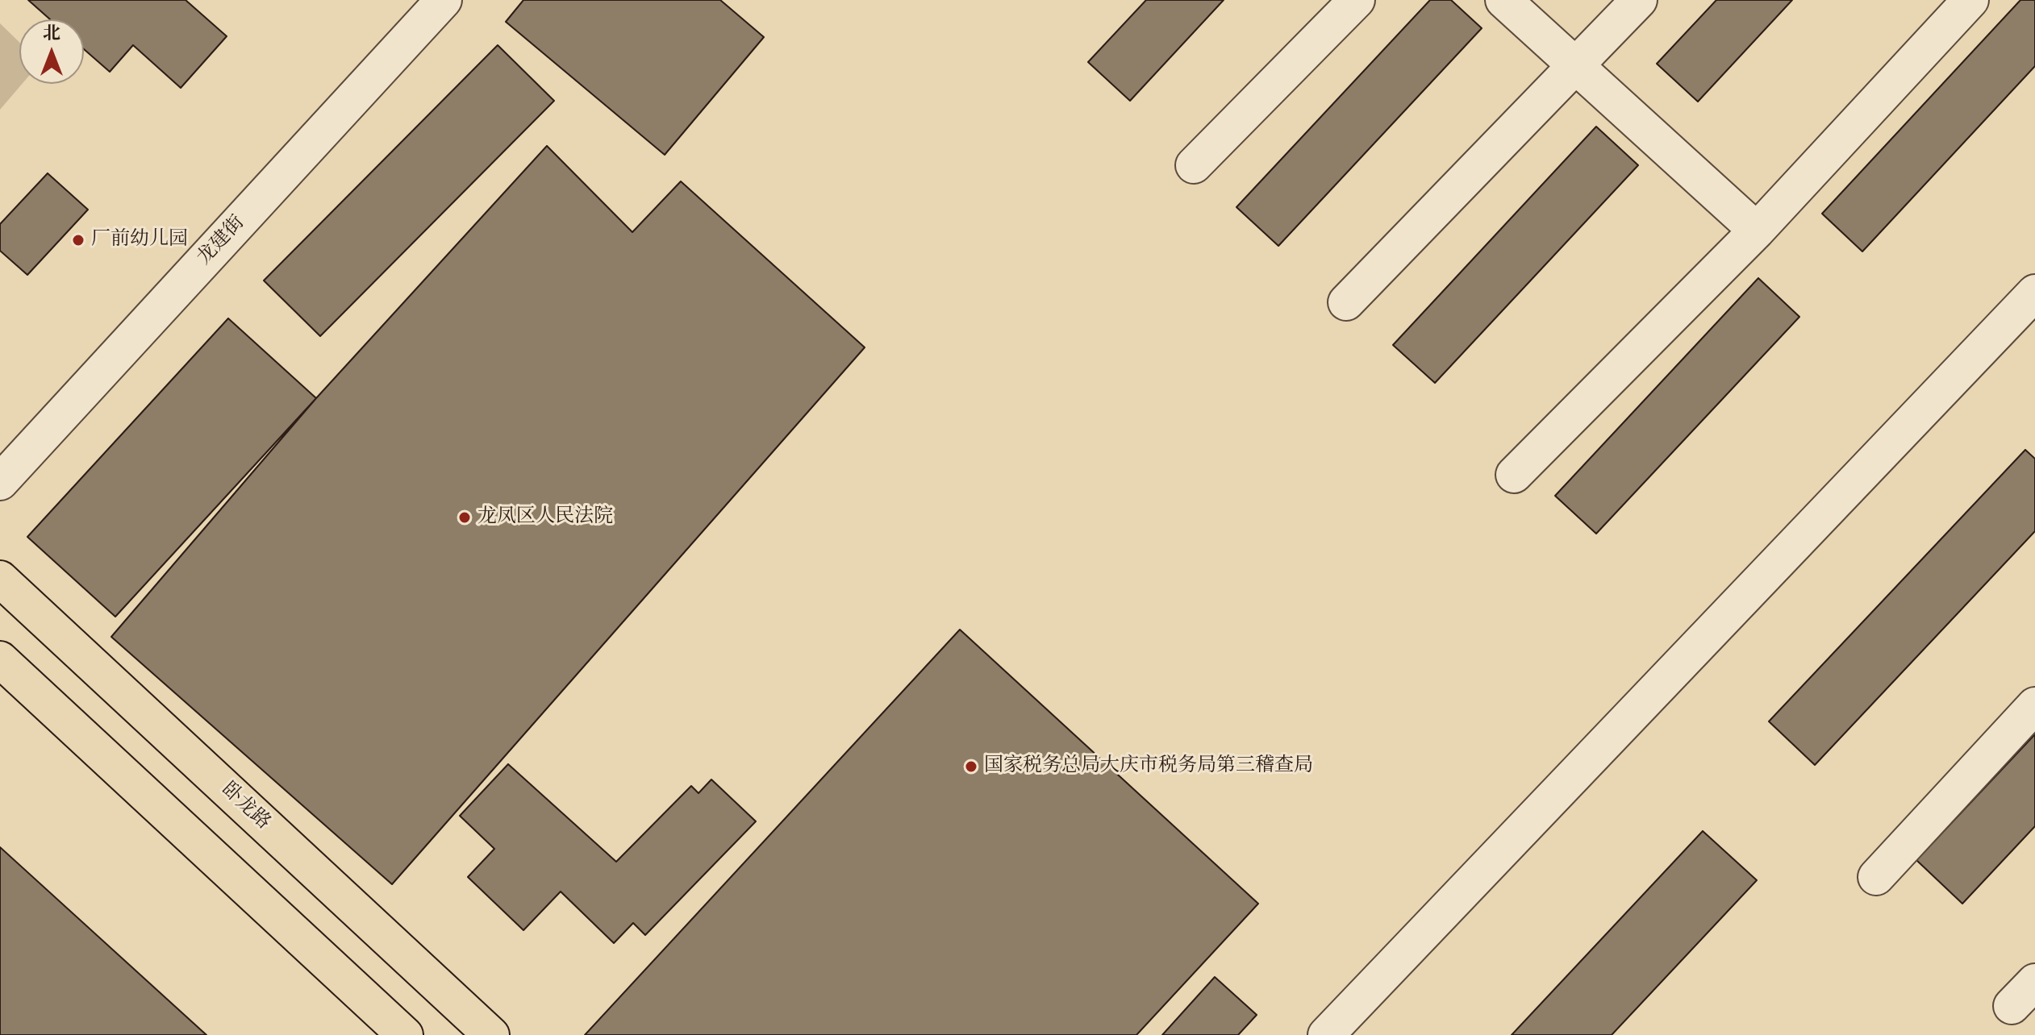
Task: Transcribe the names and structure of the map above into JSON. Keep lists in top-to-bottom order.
{
  "streets": {
    "main road": ["卧龙路"],
    "street": ["龙建街"]
  },
  "places": ["厂前幼儿园", "龙凤区人民法院", "国家税务总局大庆市税务局第三稽查局"],
  "north": "top"
}
